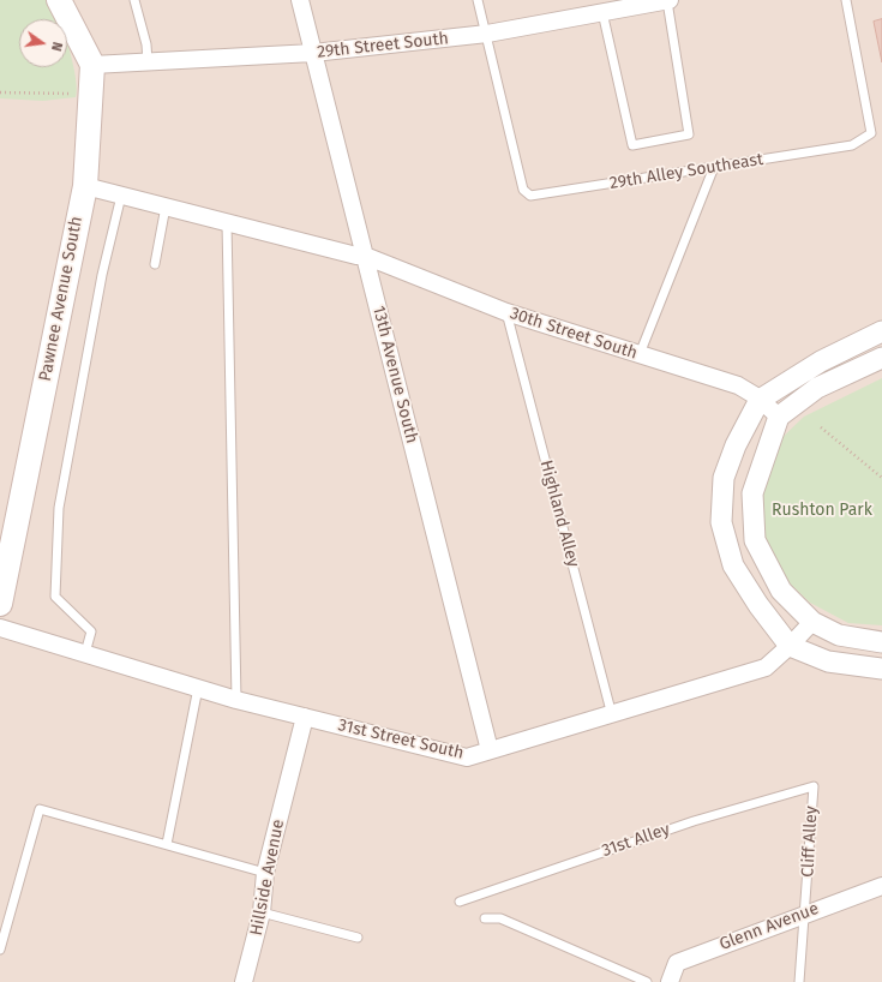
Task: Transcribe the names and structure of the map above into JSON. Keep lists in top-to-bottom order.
{
  "streets": {
    "main road": ["Pawnee Avenue South"],
    "street": [
      "29th Street South",
      "30th Street South",
      "13th Avenue South",
      "31st Street South",
      "Hillside Avenue",
      "Glenn Avenue"
    ],
    "lane": [
      "29th Alley Southeast",
      "Highland Alley",
      "31st Alley",
      "Cliff Alley"
    ]
  },
  "crossings": [
    ["29th Street South", "29th Alley Southeast"],
    ["29th Street South", "Pawnee Avenue South"],
    ["29th Street South", "13th Avenue South"],
    ["Pawnee Avenue South", "30th Street South"],
    ["30th Street South", "13th Avenue South"],
    ["30th Street South", "Highland Alley"],
    ["13th Avenue South", "31st Street South"],
    ["Highland Alley", "31st Street South"],
    ["31st Street South", "Hillside Avenue"],
    ["31st Alley", "Cliff Alley"],
    ["Cliff Alley", "Glenn Avenue"]
  ],
  "parks": ["Rushton Park"],
  "north": "right"
}
